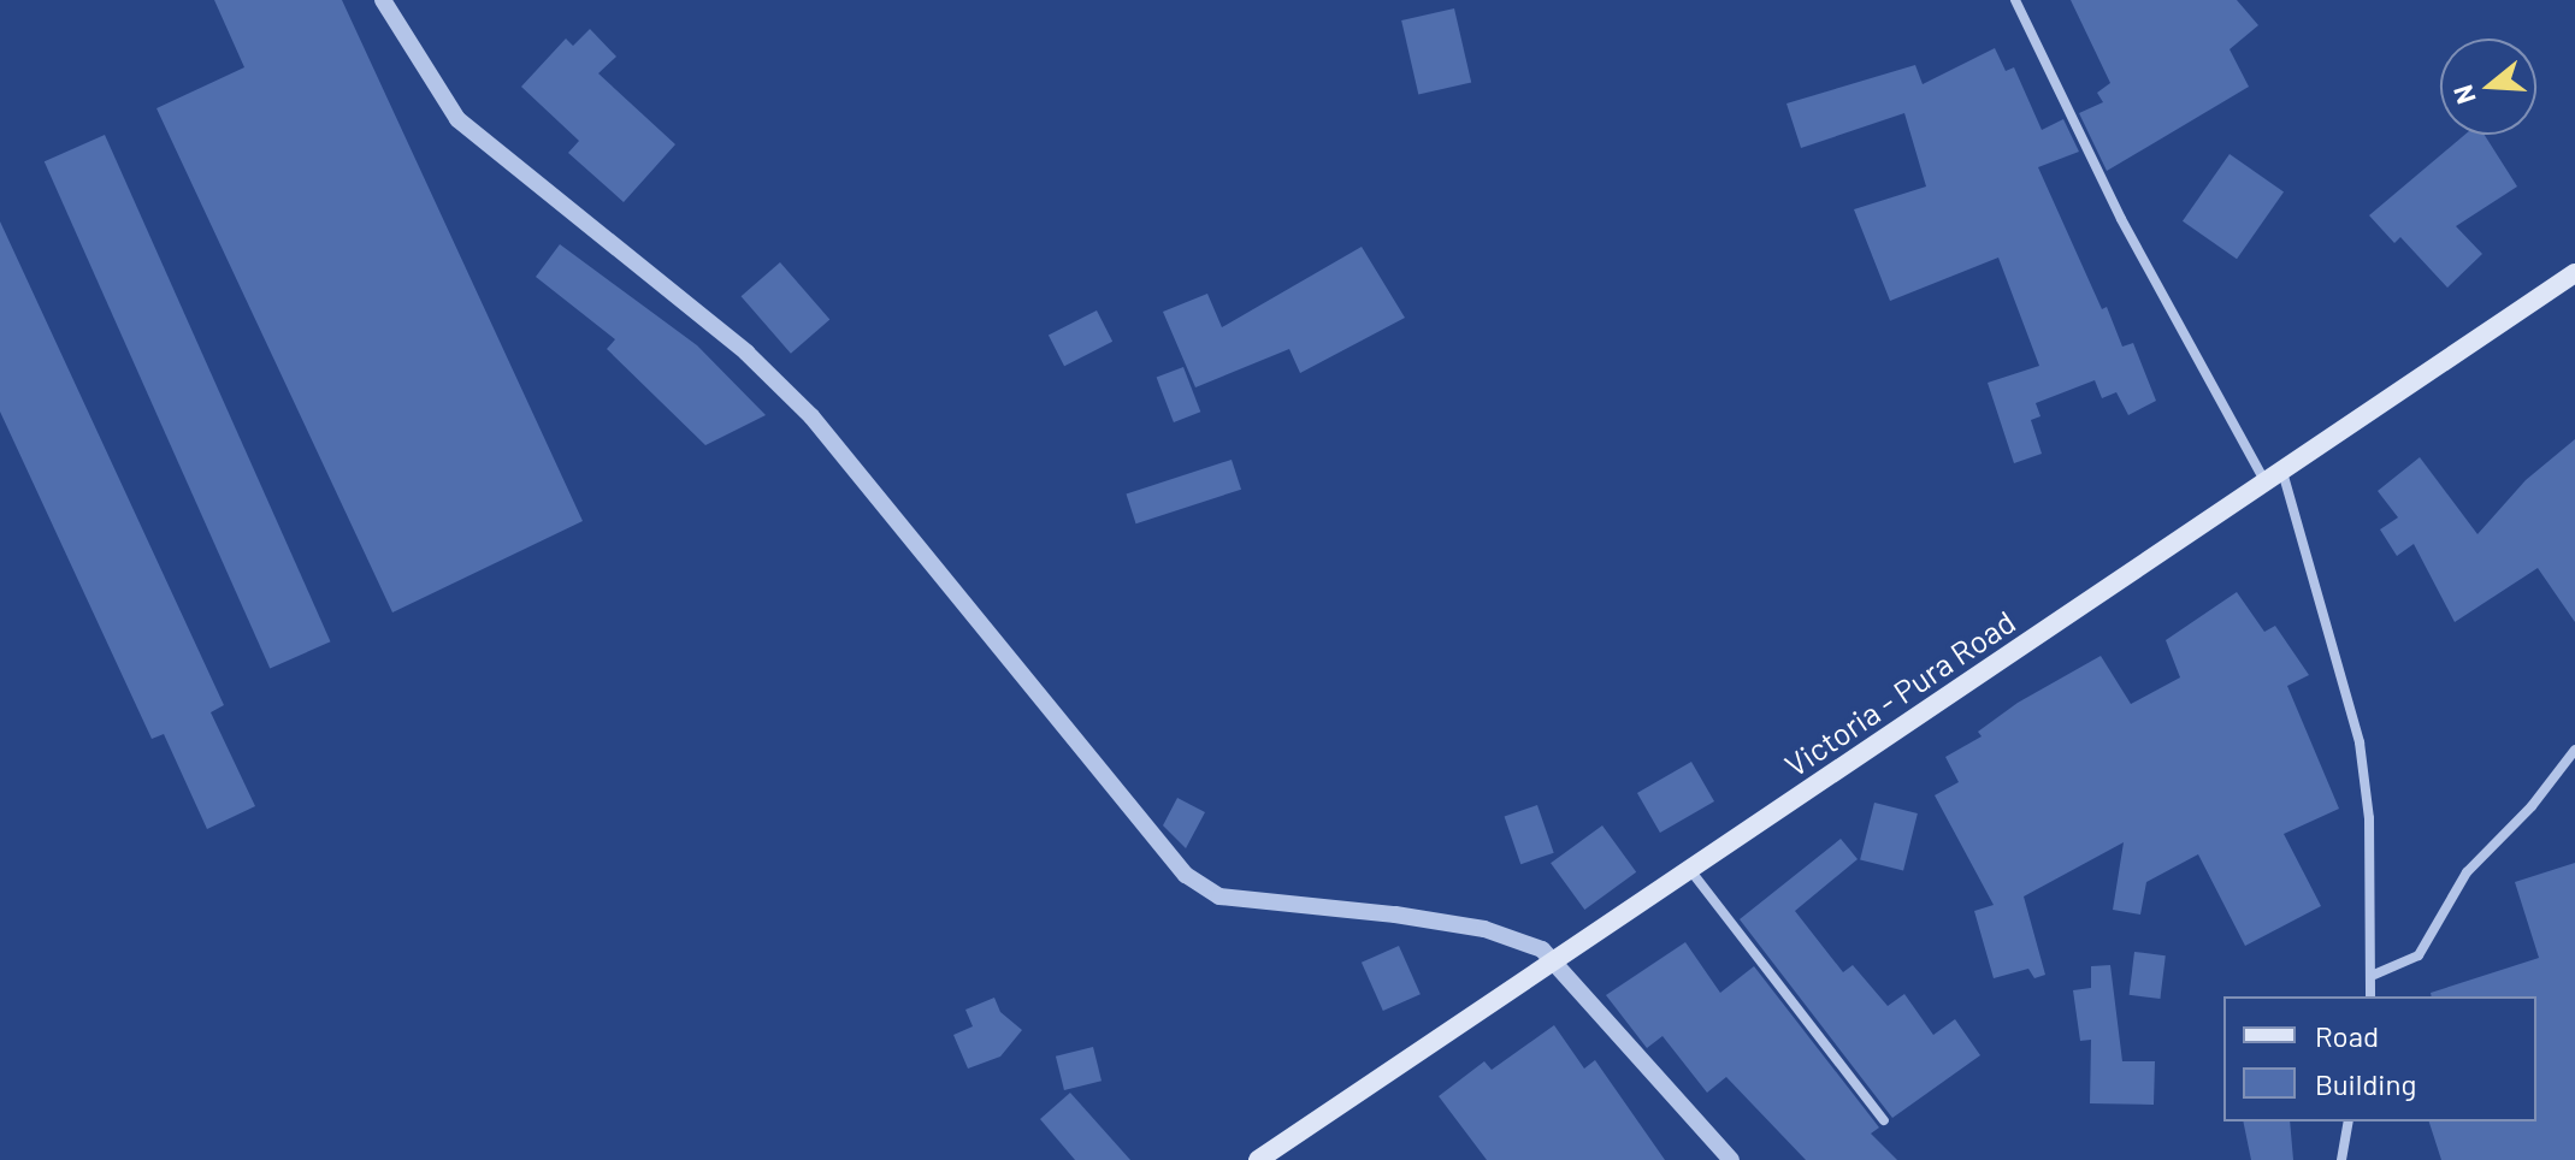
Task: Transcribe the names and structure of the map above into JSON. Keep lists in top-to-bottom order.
{
  "streets": {
    "main road": ["Victoria - Pura Road"]
  },
  "legend": ["Road", "Building"],
  "north": "left"
}
